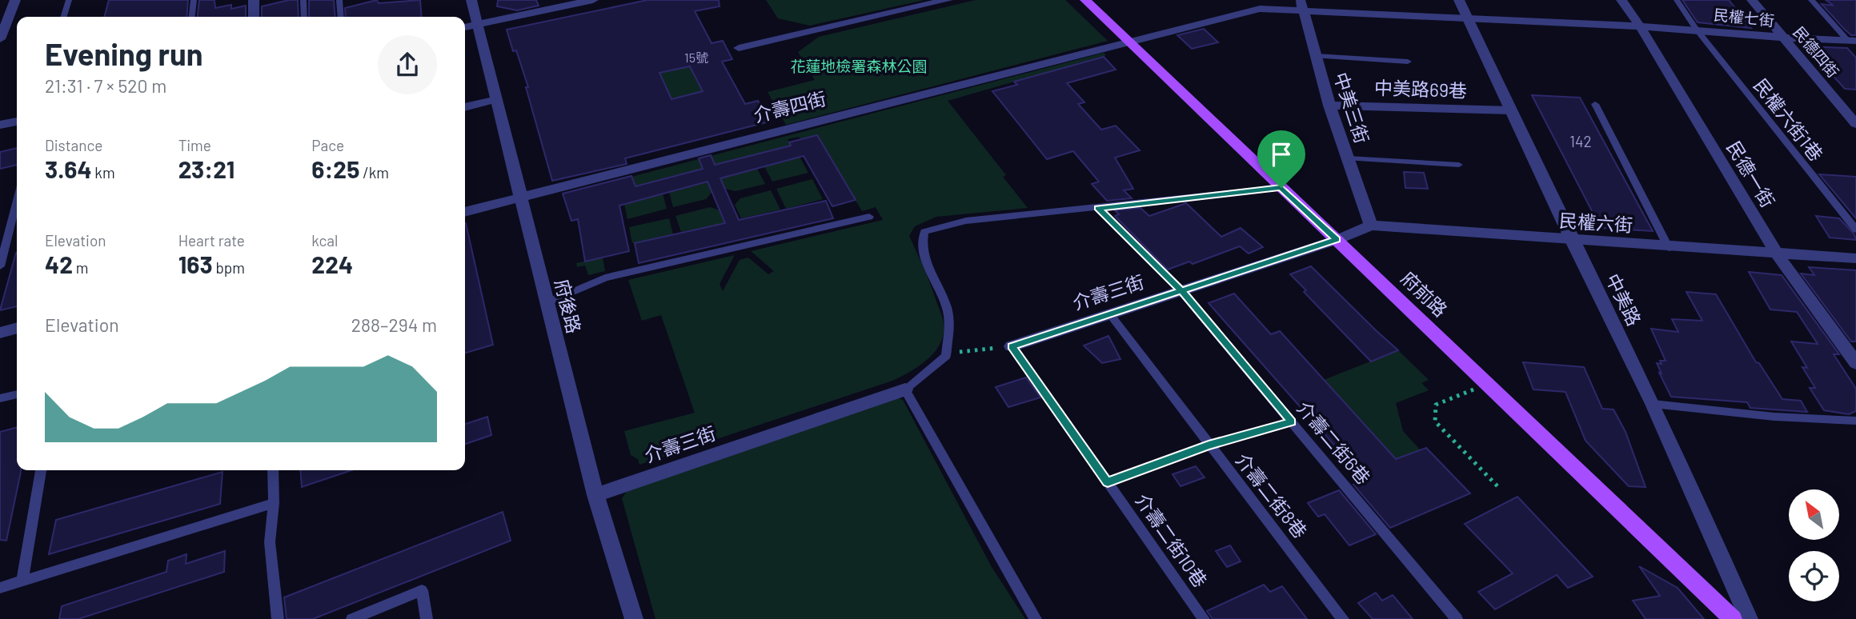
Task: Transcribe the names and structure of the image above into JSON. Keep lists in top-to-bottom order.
{
  "streets": {
    "main road": ["府前路"],
    "street": [
      "民權七街",
      "民德四街",
      "中美路69巷",
      "介壽四街",
      "中美三街",
      "民德一街",
      "民權六街",
      "介壽三街",
      "中美路",
      "府後路"
    ],
    "lane": [
      "民權六街1巷",
      "介壽二街6巷",
      "介壽二街8巷",
      "介壽二街10巷"
    ]
  },
  "crossings": [
    ["民權七街", "民德四街"],
    ["民權七街", "介壽四街"],
    ["民權七街", "中美三街"],
    ["民權七街", "民權六街1巷"],
    ["民權七街", "民德一街"],
    ["民權七街", "府前路"],
    ["民權七街", "中美路"],
    ["中美路69巷", "中美三街"],
    ["中美路69巷", "中美路"],
    ["介壽四街", "府前路"],
    ["介壽四街", "府後路"],
    ["中美三街", "民權六街"],
    ["民德一街", "民權六街"],
    ["民權六街", "介壽三街"],
    ["民權六街", "府前路"],
    ["民權六街", "中美路"],
    ["介壽三街", "府前路"],
    ["介壽三街", "府後路"],
    ["介壽三街", "介壽二街6巷"],
    ["介壽三街", "介壽二街8巷"],
    ["介壽三街", "介壽二街10巷"]
  ],
  "parks": ["花蓮地檢署森林公園"],
  "house_numbers": ["15號", "142"],
  "north": "top left",
  "page": {
    "heading": ["Evening run", "21:31 · 7 × 520 m"],
    "stats": [
      ["Distance", "3.64 km"],
      ["Time", "23:21"],
      ["Pace", "6:25 /km"],
      ["Elevation", "42 m"],
      ["Heart rate", "163 bpm"],
      ["kcal", "224"]
    ],
    "chart": ["Elevation", "288–294 m"]
  }
}
